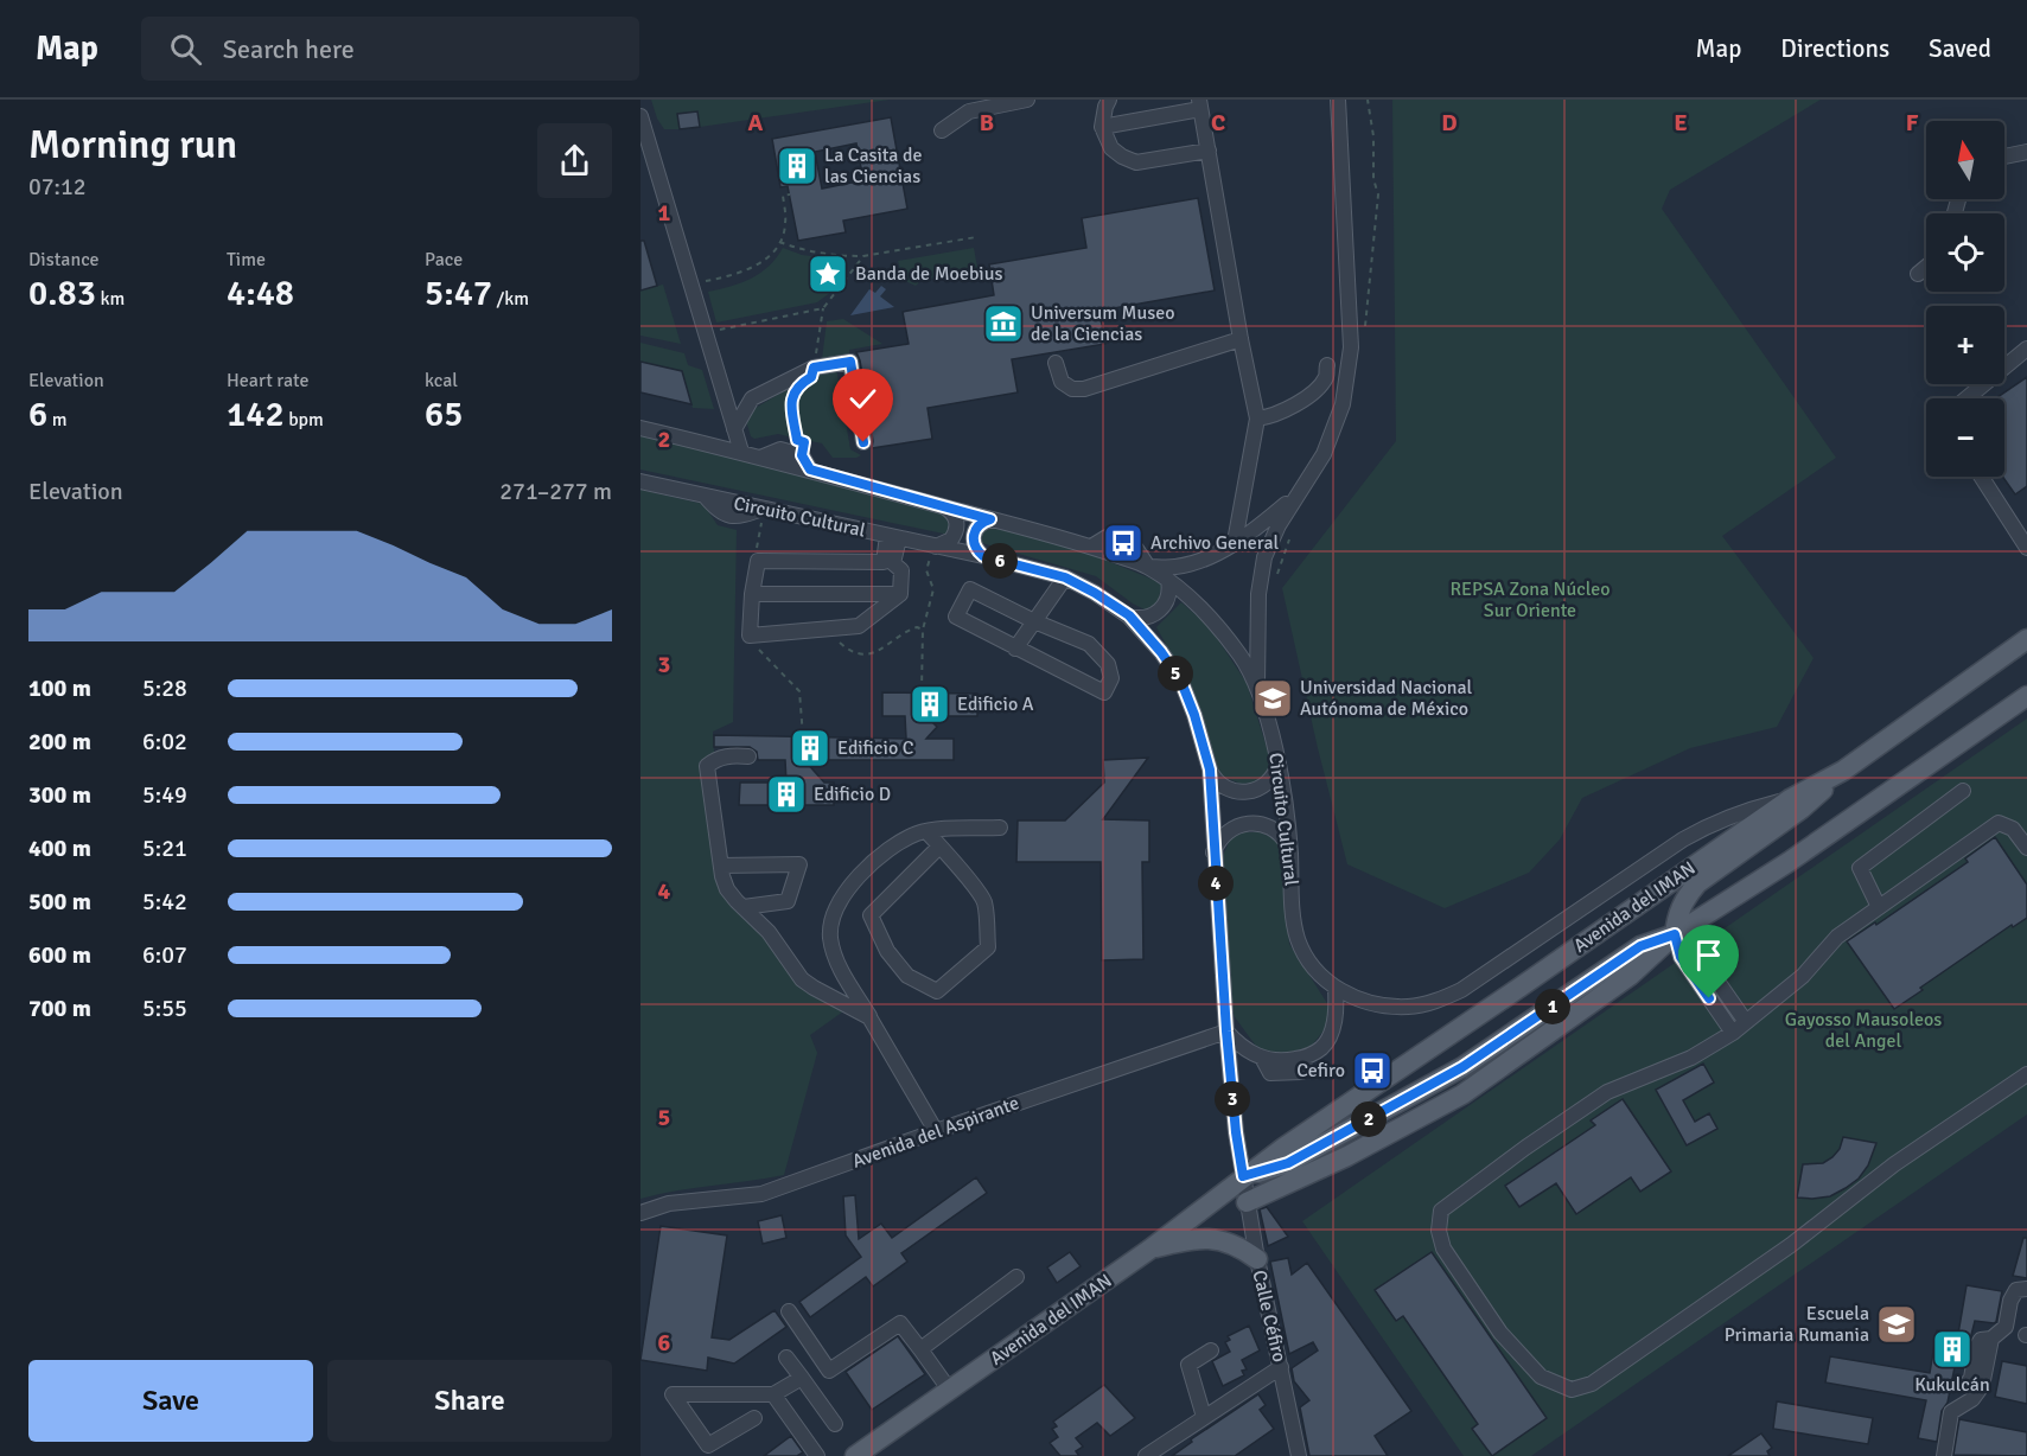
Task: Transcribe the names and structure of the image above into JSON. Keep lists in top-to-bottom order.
{
  "streets": {
    "main road": ["Avenida del IMAN"],
    "street": ["Circuito Cultural", "Avenida del Aspirante", "Calle Céfiro"]
  },
  "crossings": [
    ["Circuito Cultural", "Avenida del IMAN"],
    ["Circuito Cultural", "Avenida del Aspirante"],
    ["Circuito Cultural", "Calle Céfiro"],
    ["Avenida del IMAN", "Calle Céfiro"]
  ],
  "parks": ["REPSA Zona Núcleo Sur Oriente", "Gayosso Mausoleos del Angel"],
  "places": {
    "building": [
      "La Casita de las Ciencias",
      "Edificio A",
      "Edificio C",
      "Edificio D",
      "Kukulcán"
    ],
    "place": ["Banda de Moebius"],
    "museum": ["Universum Museo de la Ciencias"],
    "bus stop": ["Archivo General", "Cefiro"],
    "school or university": ["Universidad Nacional Autónoma de México", "Escuela Primaria Rumania"]
  },
  "north": "top",
  "page": {
    "header": "Map",
    "search": "Search here",
    "nav": ["Map", "Directions", "Saved"],
    "heading": ["Morning run", "07:12"],
    "map_buttons": ["+", "−"],
    "stats": [
      ["Distance", "0.83 km"],
      ["Time", "4:48"],
      ["Pace", "5:47 /km"],
      ["Elevation", "6 m"],
      ["Heart rate", "142 bpm"],
      ["kcal", "65"]
    ],
    "chart": ["Elevation", "271–277 m"],
    "pins": [
      "6",
      "5",
      "4",
      "1",
      "3",
      "2"
    ],
    "list": [
      {
        "name": "100 m",
        "note": "5:28"
      },
      {
        "name": "200 m",
        "note": "6:02"
      },
      {
        "name": "300 m",
        "note": "5:49"
      },
      {
        "name": "400 m",
        "note": "5:21"
      },
      {
        "name": "500 m",
        "note": "5:42"
      },
      {
        "name": "600 m",
        "note": "6:07"
      },
      {
        "name": "700 m",
        "note": "5:55"
      }
    ],
    "buttons": ["Save", "Share"]
  },
  "grid": {
    "columns": [
      "A",
      "B",
      "C",
      "D",
      "E",
      "F"
    ],
    "rows": [
      "1",
      "2",
      "3",
      "4",
      "5",
      "6"
    ]
  }
}
